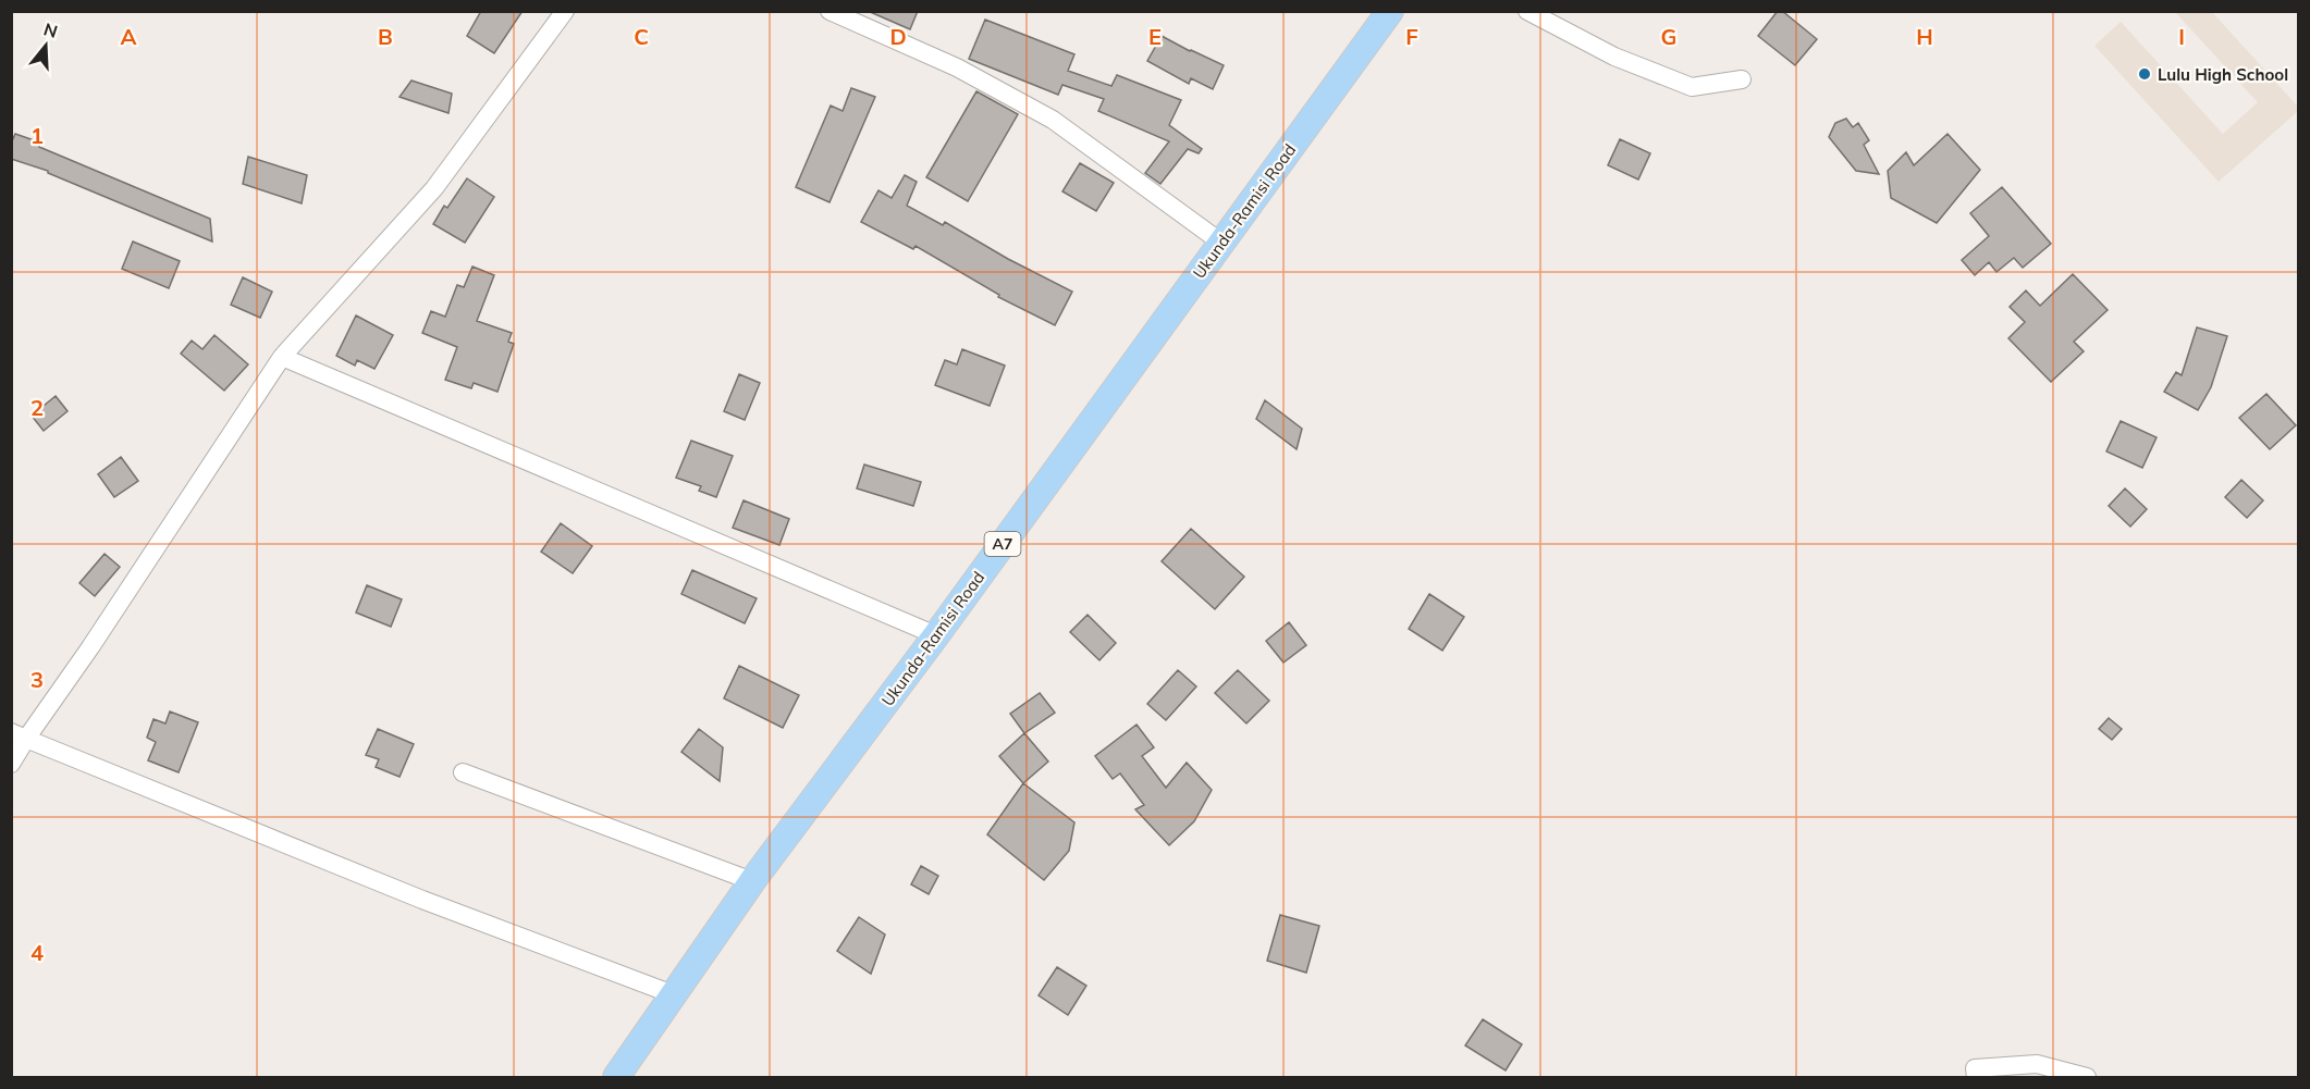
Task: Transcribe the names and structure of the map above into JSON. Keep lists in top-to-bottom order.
{
  "streets": {
    "highway": ["Ukunda-Ramisi Road", "A7"]
  },
  "places": ["Lulu High School"],
  "north": "top",
  "grid": {
    "columns": [
      "A",
      "B",
      "C",
      "D",
      "E",
      "F",
      "G",
      "H",
      "I"
    ],
    "rows": [
      "1",
      "2",
      "3",
      "4"
    ]
  }
}
